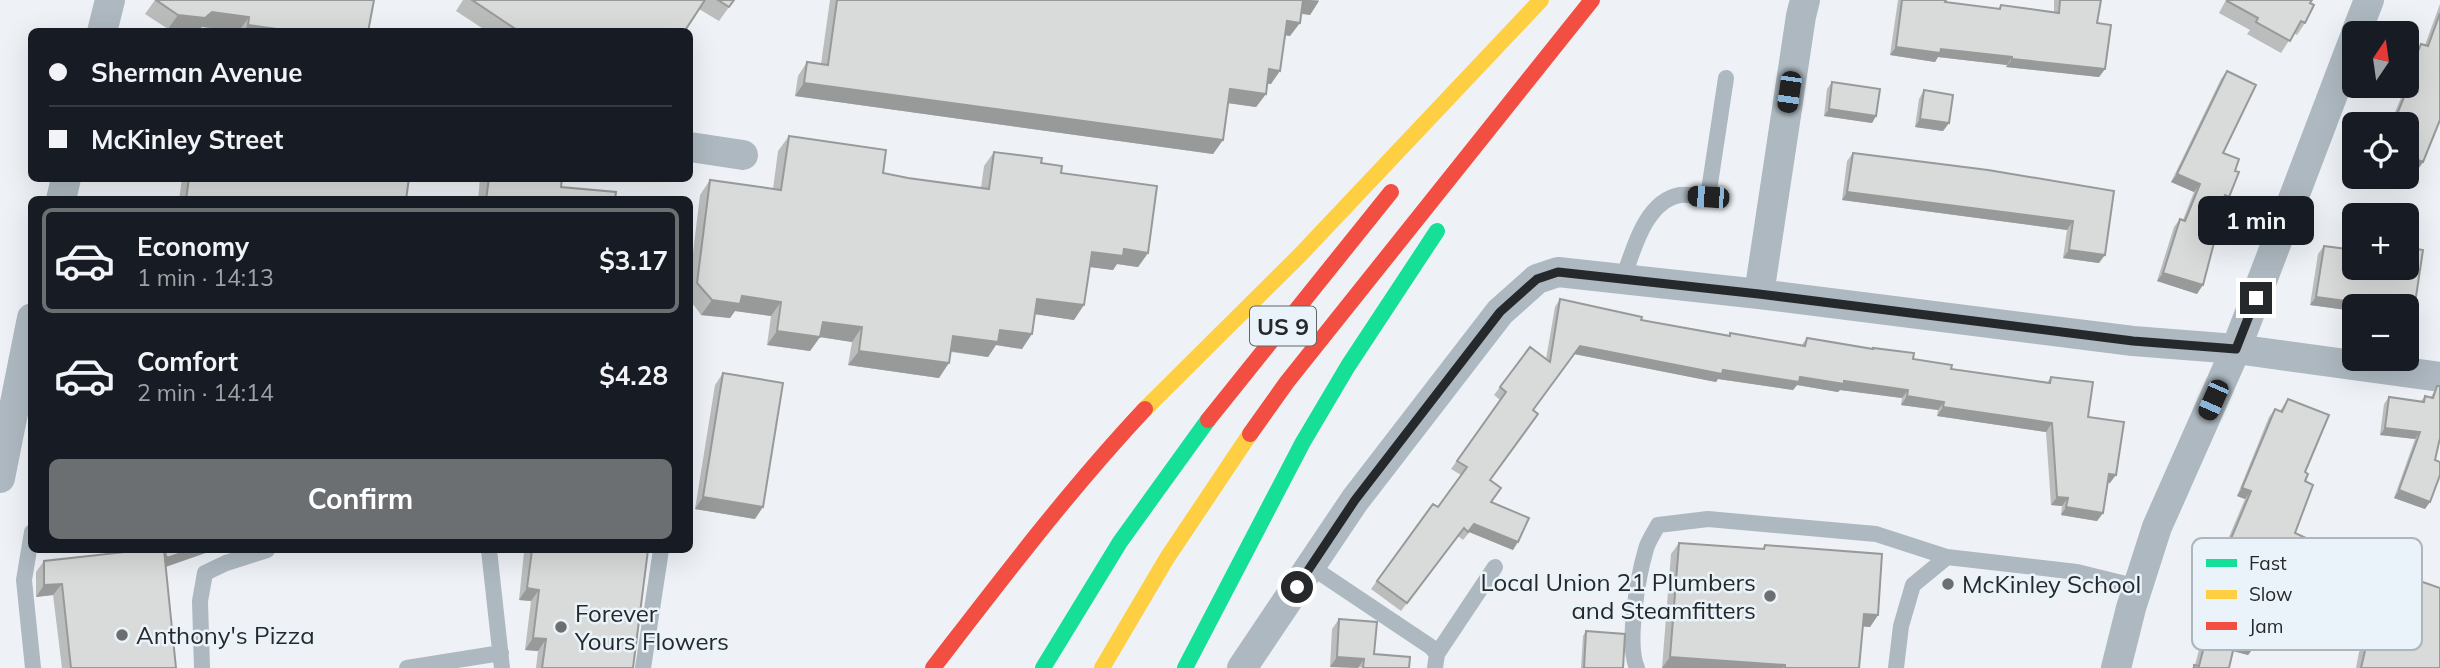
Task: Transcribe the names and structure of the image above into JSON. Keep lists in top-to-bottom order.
{
  "streets": {
    "highway": ["US 9"]
  },
  "places": [
    "McKinley School",
    "Local Union 21 Plumbers and Steamfitters",
    "Forever Yours Flowers",
    "Anthony's Pizza"
  ],
  "legend": ["Fast", "Slow", "Jam"],
  "north": "top",
  "page": {
    "map_buttons": ["+", "−"],
    "banner": ["Sherman Avenue", "McKinley Street"],
    "bubble": "1 min",
    "list": [
      {
        "name": "Economy",
        "note": "1 min · 14:13",
        "value": "$3.17"
      },
      {
        "name": "Comfort",
        "note": "2 min · 14:14",
        "value": "$4.28"
      }
    ],
    "buttons": "Confirm"
  }
}
